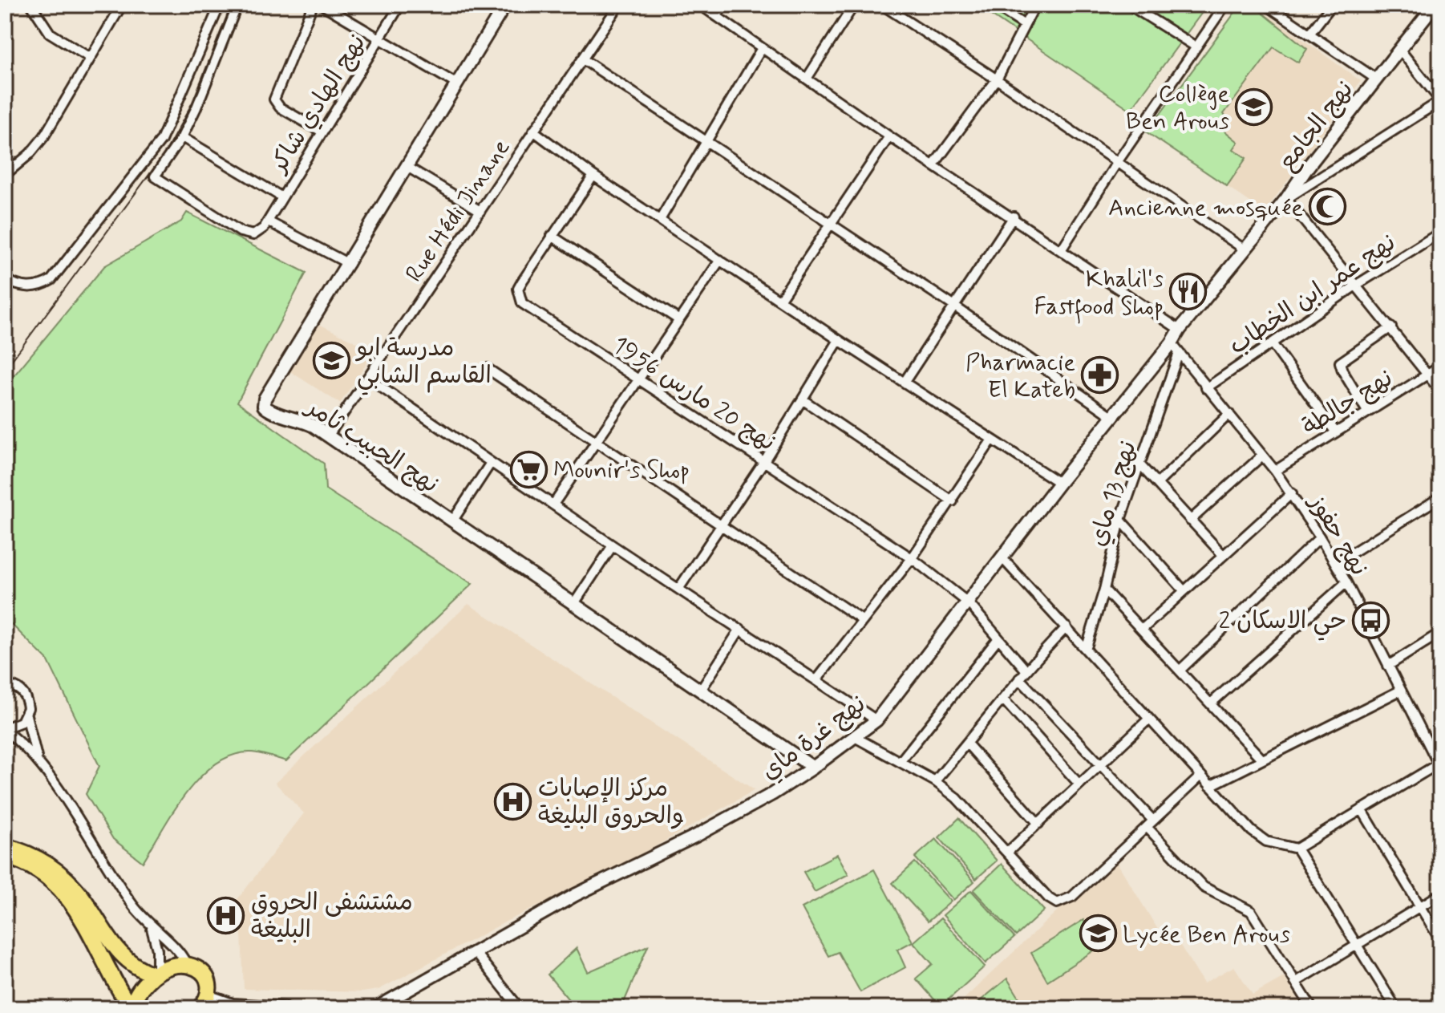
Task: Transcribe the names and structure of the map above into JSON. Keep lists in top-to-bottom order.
{
  "streets": {
    "street": [
      "نهج الهادي شاكر",
      "نهج الجامع",
      "Rue Hédi Jinane",
      "نهج عمر ابن الخطاب",
      "نهج 20 مارس 1956",
      "نهج جالطة",
      "نهج الحبيب ثامر",
      "نهج 13 ماي",
      "نهج حفوز",
      "نهج غرة ماي"
    ]
  },
  "crossings": [
    ["نهج الجامع", "نهج غرة ماي"],
    ["Rue Hédi Jinane", "نهج الحبيب ثامر"],
    ["نهج عمر ابن الخطاب", "نهج حفوز"],
    ["نهج 20 مارس 1956", "نهج غرة ماي"],
    ["نهج جالطة", "نهج حفوز"],
    ["نهج الحبيب ثامر", "نهج غرة ماي"],
    ["نهج 13 ماي", "نهج حفوز"],
    ["نهج 13 ماي", "نهج غرة ماي"],
    ["نهج حفوز", "نهج غرة ماي"]
  ],
  "places": {
    "school or university": ["Collège Ben Arous", "مدرسة ابو القاسم الشابي", "Lycée Ben Arous"],
    "mosque": ["Ancienne mosquée"],
    "restaurant": ["Khalil's Fastfood Shop"],
    "pharmacy": ["Pharmacie El Kateb"],
    "supermarket": ["Mounir's Shop"],
    "bus stop": ["حي الاسكان 2"],
    "hospital": ["مركز الإصابات والحروق البليغة", "مشتشفى الحروق البليغة"]
  }
}
